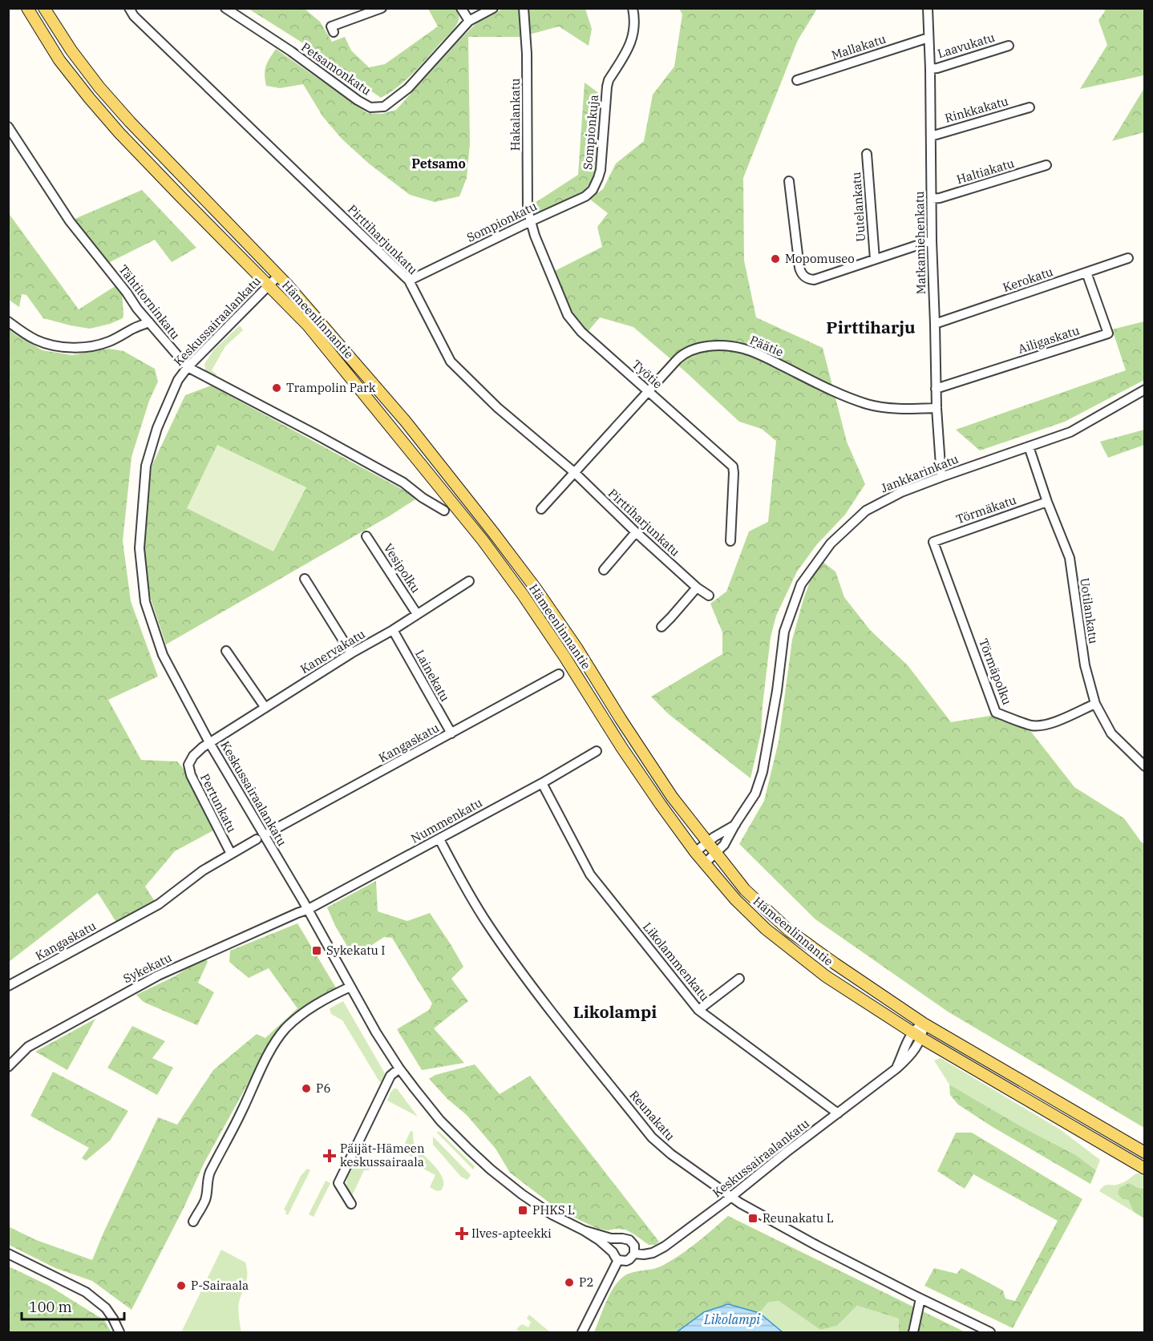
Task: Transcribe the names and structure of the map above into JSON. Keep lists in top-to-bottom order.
{
  "streets": {
    "main road": ["Hämeenlinnantie"],
    "street": [
      "Laavukatu",
      "Mallakatu",
      "Petsamonkatu",
      "Rinkkakatu",
      "Hakalankatu",
      "Sompionkuja",
      "Haltiakatu",
      "Uutelankatu",
      "Sompionkatu",
      "Pirttiharjunkatu",
      "Matkamiehenkatu",
      "Kerokatu",
      "Tähtitorninkatu",
      "Keskussairaalankatu",
      "Ailigaskatu",
      "Päätie",
      "Työtie",
      "Jankkarinkatu",
      "Törmäkatu",
      "Vesipolku",
      "Uotilankatu",
      "Kanervakatu",
      "Törmäpolku",
      "Lainekatu",
      "Kangaskatu",
      "Pertunkatu",
      "Nummenkatu",
      "Likolammenkatu",
      "Sykekatu",
      "Reunakatu"
    ]
  },
  "crossings": [
    ["Laavukatu", "Matkamiehenkatu"],
    ["Mallakatu", "Matkamiehenkatu"],
    ["Rinkkakatu", "Matkamiehenkatu"],
    ["Hakalankatu", "Sompionkatu"],
    ["Hakalankatu", "Työtie"],
    ["Sompionkuja", "Sompionkatu"],
    ["Haltiakatu", "Matkamiehenkatu"],
    ["Sompionkatu", "Pirttiharjunkatu"],
    ["Sompionkatu", "Työtie"],
    ["Pirttiharjunkatu", "Päätie"],
    ["Matkamiehenkatu", "Kerokatu"],
    ["Matkamiehenkatu", "Ailigaskatu"],
    ["Matkamiehenkatu", "Päätie"],
    ["Matkamiehenkatu", "Jankkarinkatu"],
    ["Kerokatu", "Ailigaskatu"],
    ["Tähtitorninkatu", "Keskussairaalankatu"],
    ["Hämeenlinnantie", "Keskussairaalankatu"],
    ["Hämeenlinnantie", "Jankkarinkatu"],
    ["Keskussairaalankatu", "Kanervakatu"],
    ["Keskussairaalankatu", "Pertunkatu"],
    ["Keskussairaalankatu", "Nummenkatu"],
    ["Keskussairaalankatu", "Likolammenkatu"],
    ["Keskussairaalankatu", "Sykekatu"],
    ["Keskussairaalankatu", "Reunakatu"],
    ["Päätie", "Työtie"],
    ["Jankkarinkatu", "Uotilankatu"],
    ["Törmäkatu", "Uotilankatu"],
    ["Törmäkatu", "Törmäpolku"],
    ["Vesipolku", "Kanervakatu"],
    ["Uotilankatu", "Törmäpolku"],
    ["Kanervakatu", "Lainekatu"],
    ["Kanervakatu", "Pertunkatu"],
    ["Lainekatu", "Kangaskatu"],
    ["Kangaskatu", "Pertunkatu"],
    ["Nummenkatu", "Likolammenkatu"],
    ["Nummenkatu", "Sykekatu"],
    ["Nummenkatu", "Reunakatu"]
  ],
  "districts": ["Petsamo", "Pirttiharju", "Likolampi"],
  "water": ["Likolampi"],
  "places": {
    "other": [
      "Mopomuseo",
      "Trampolin Park",
      "P6",
      "P2",
      "P-Sairaala"
    ],
    "transit": ["Sykekatu I", "PHKS L", "Reunakatu L"],
    "health": ["Päijät-Hämeen keskussairaala", "Ilves-apteekki"]
  },
  "scale_bar": "100 m"
}
